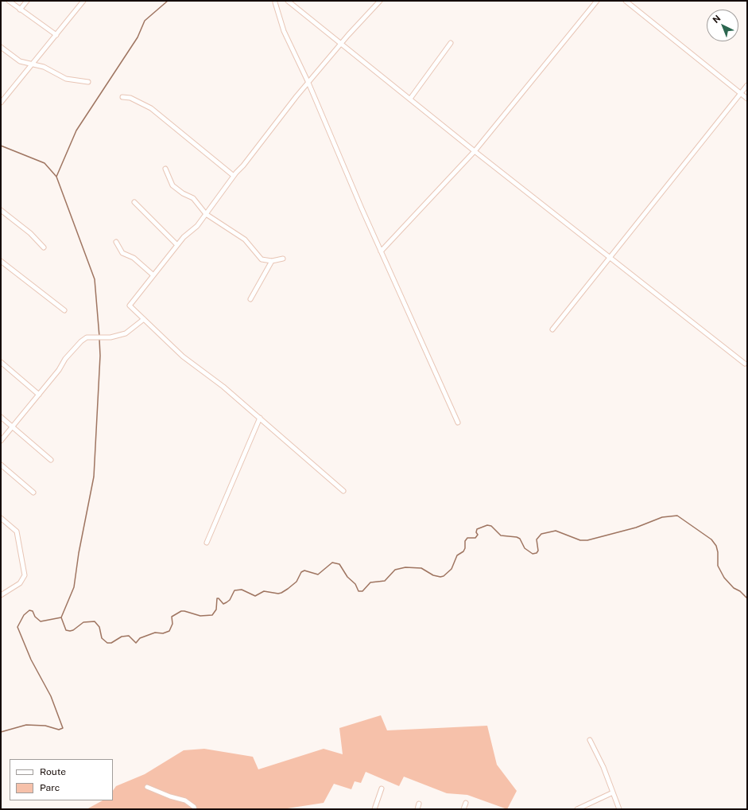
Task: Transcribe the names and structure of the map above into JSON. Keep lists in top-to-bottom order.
{
  "legend": ["Route", "Parc"],
  "north": "top left"
}
